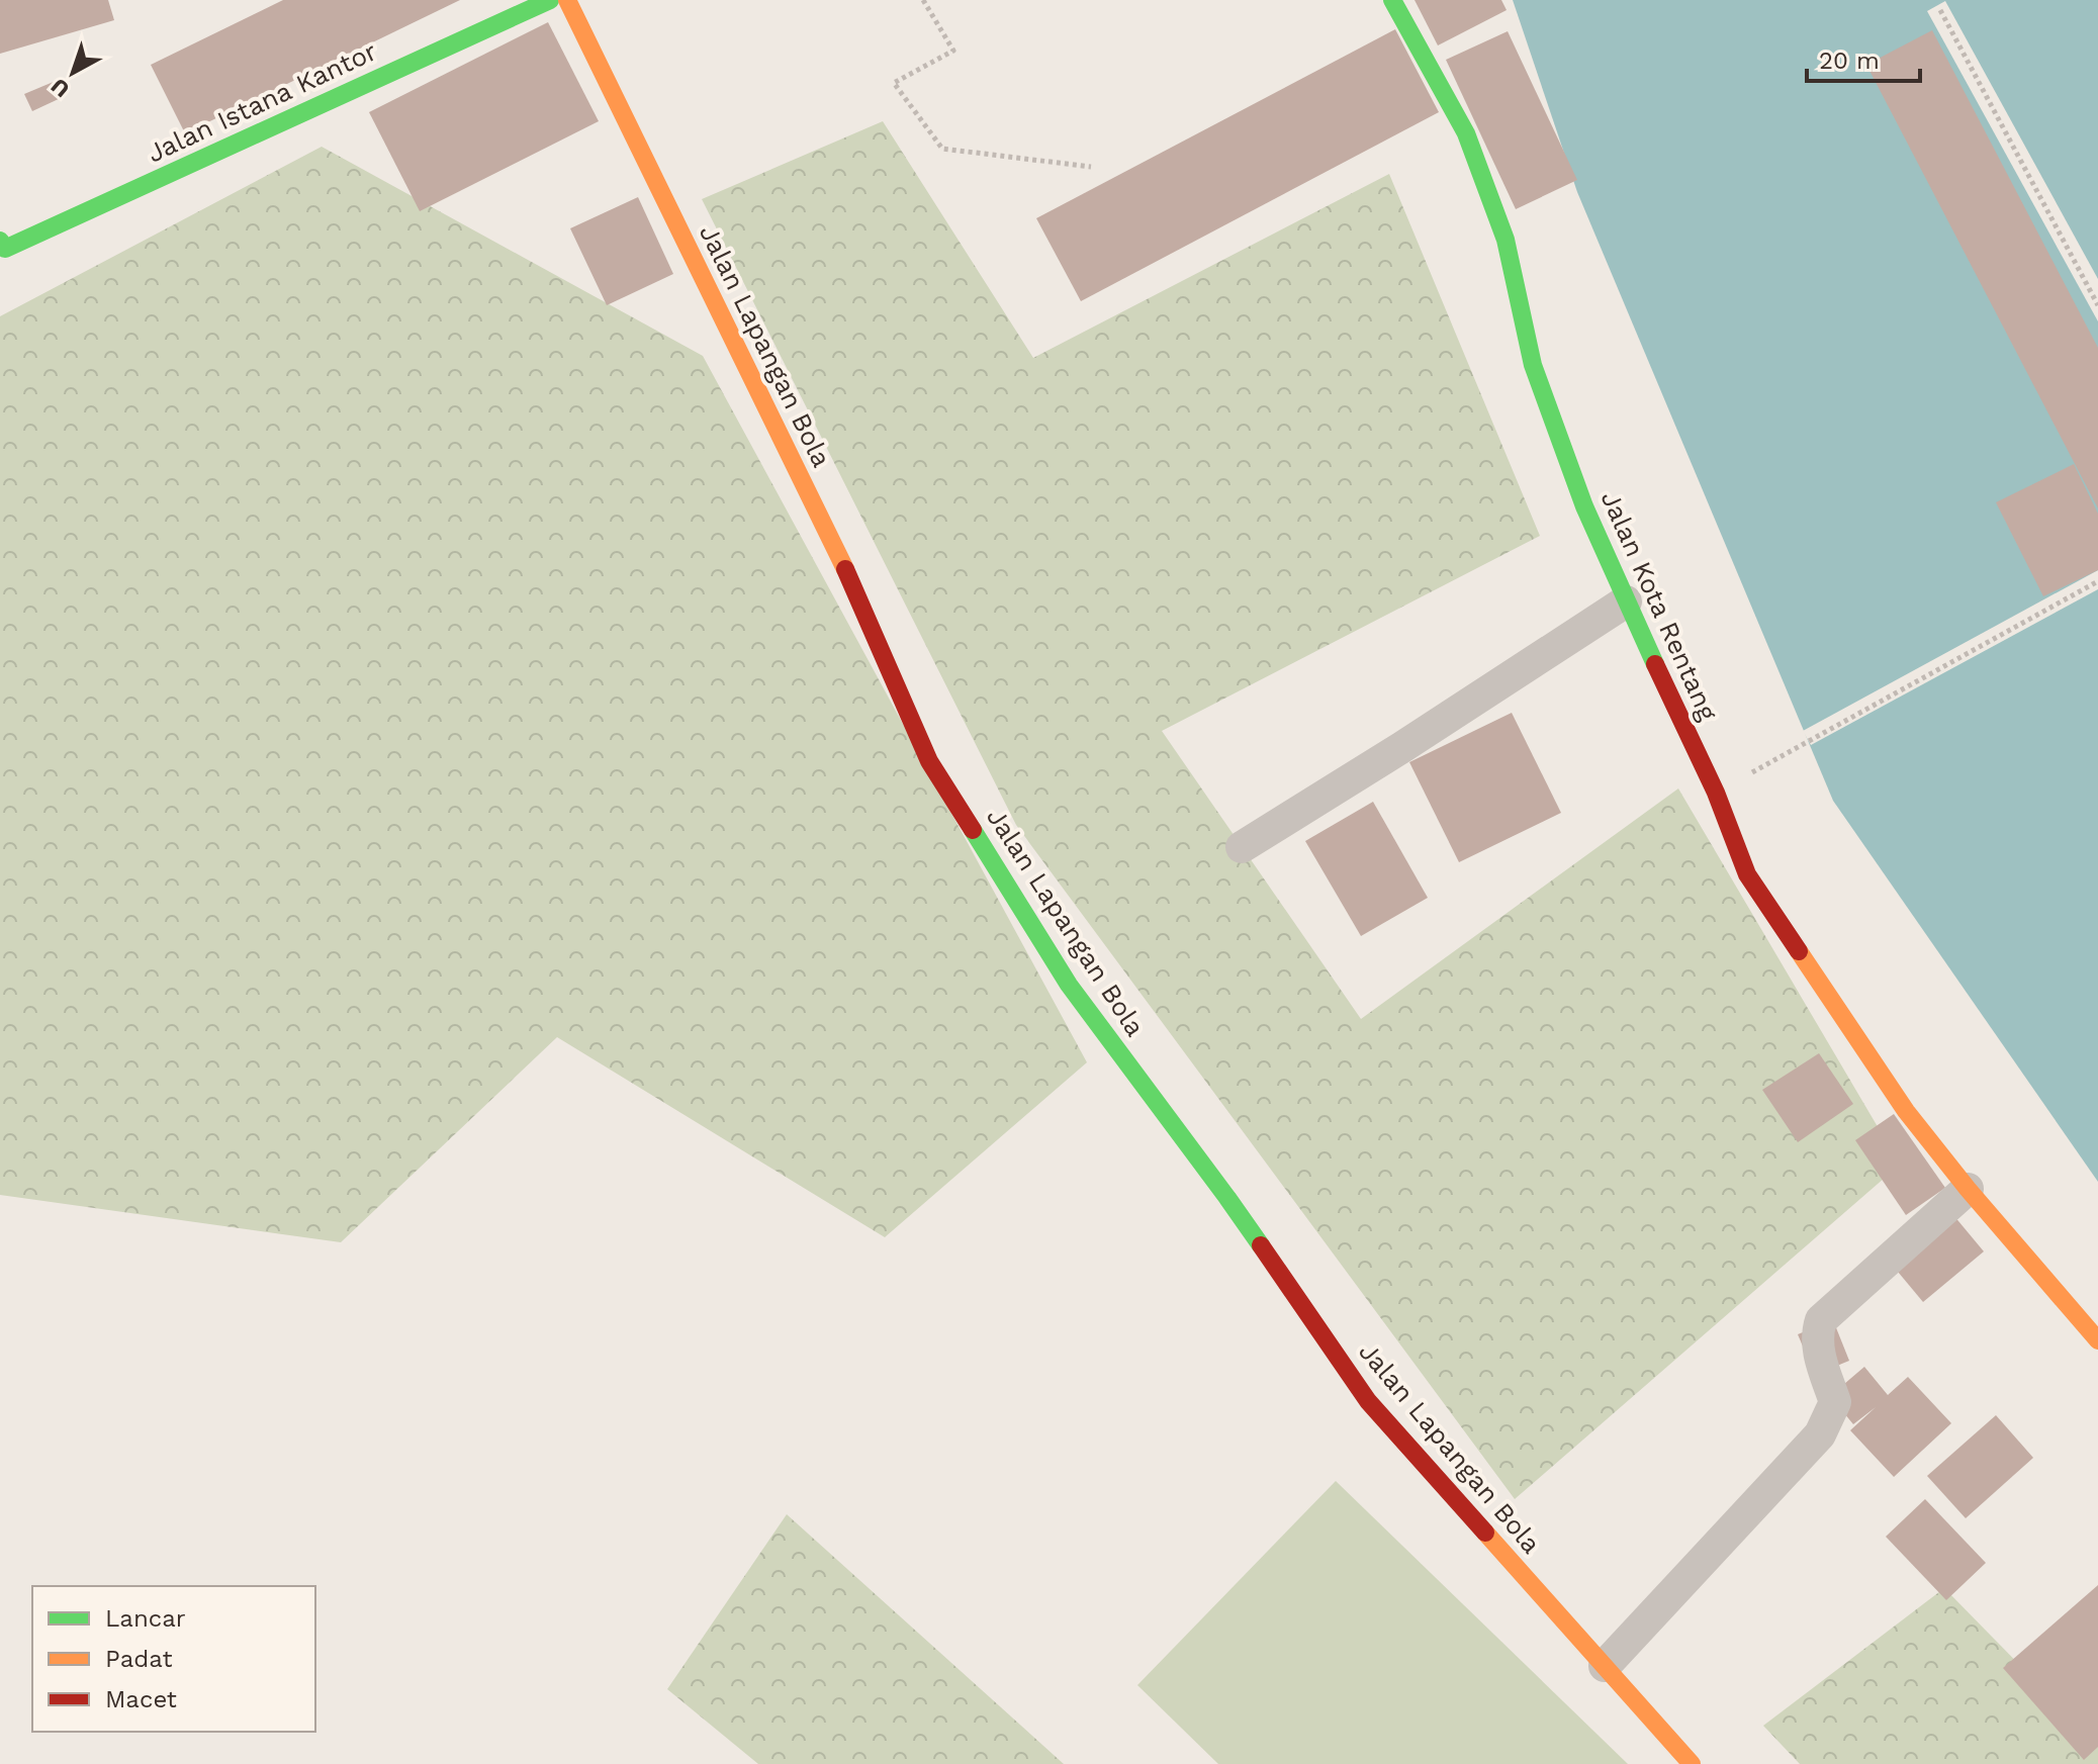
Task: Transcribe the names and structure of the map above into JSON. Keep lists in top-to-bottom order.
{
  "streets": {
    "street": ["Jalan Istana Kantor", "Jalan Lapangan Bola", "Jalan Kota Rentang"]
  },
  "legend": ["Lancar", "Padat", "Macet"],
  "scale_bar": "20 m",
  "north": "bottom left"
}
